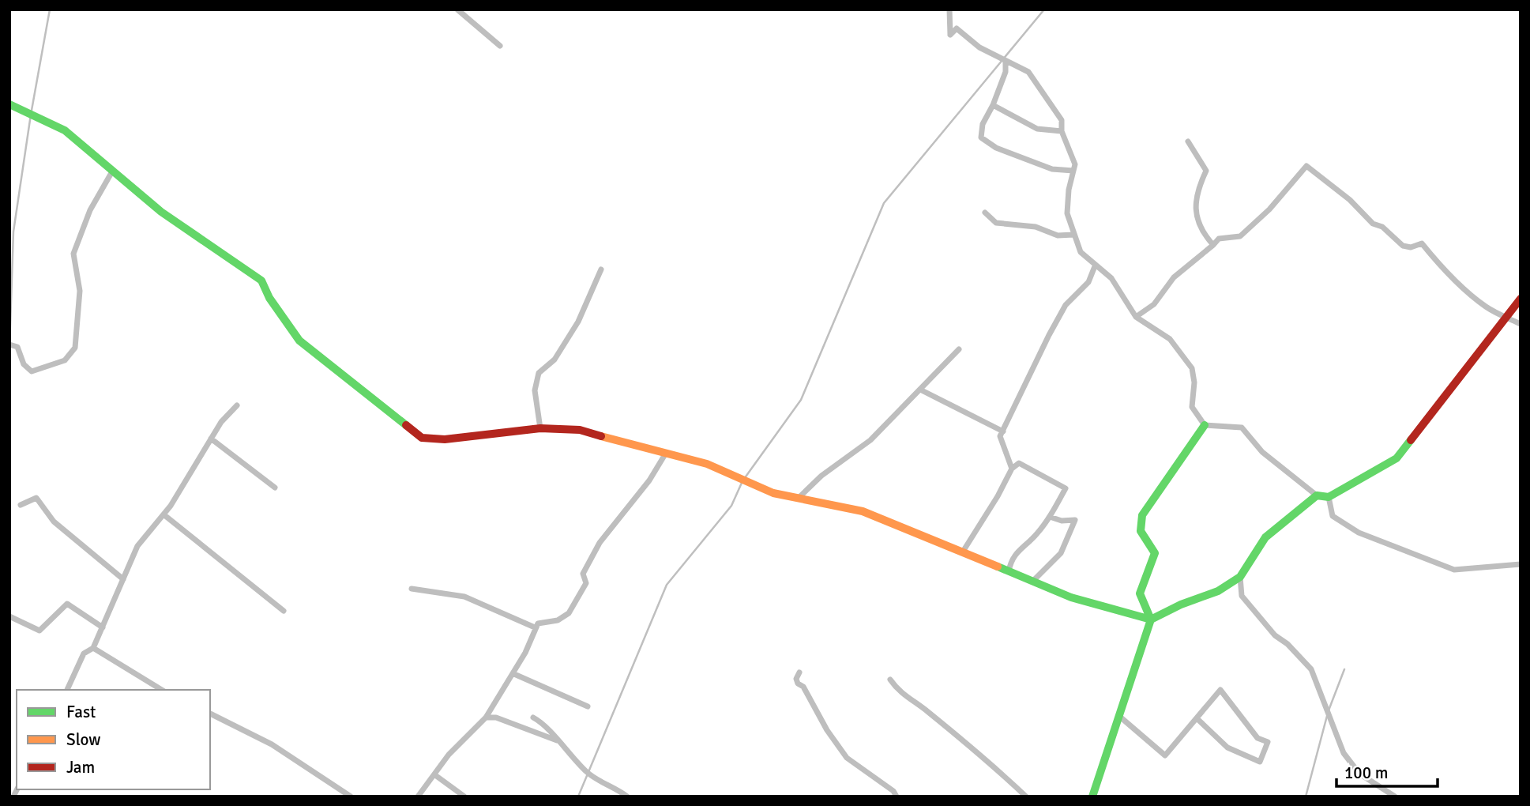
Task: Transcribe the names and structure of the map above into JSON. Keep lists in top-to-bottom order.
{
  "legend": ["Fast", "Slow", "Jam"],
  "scale_bar": "100 m"
}
